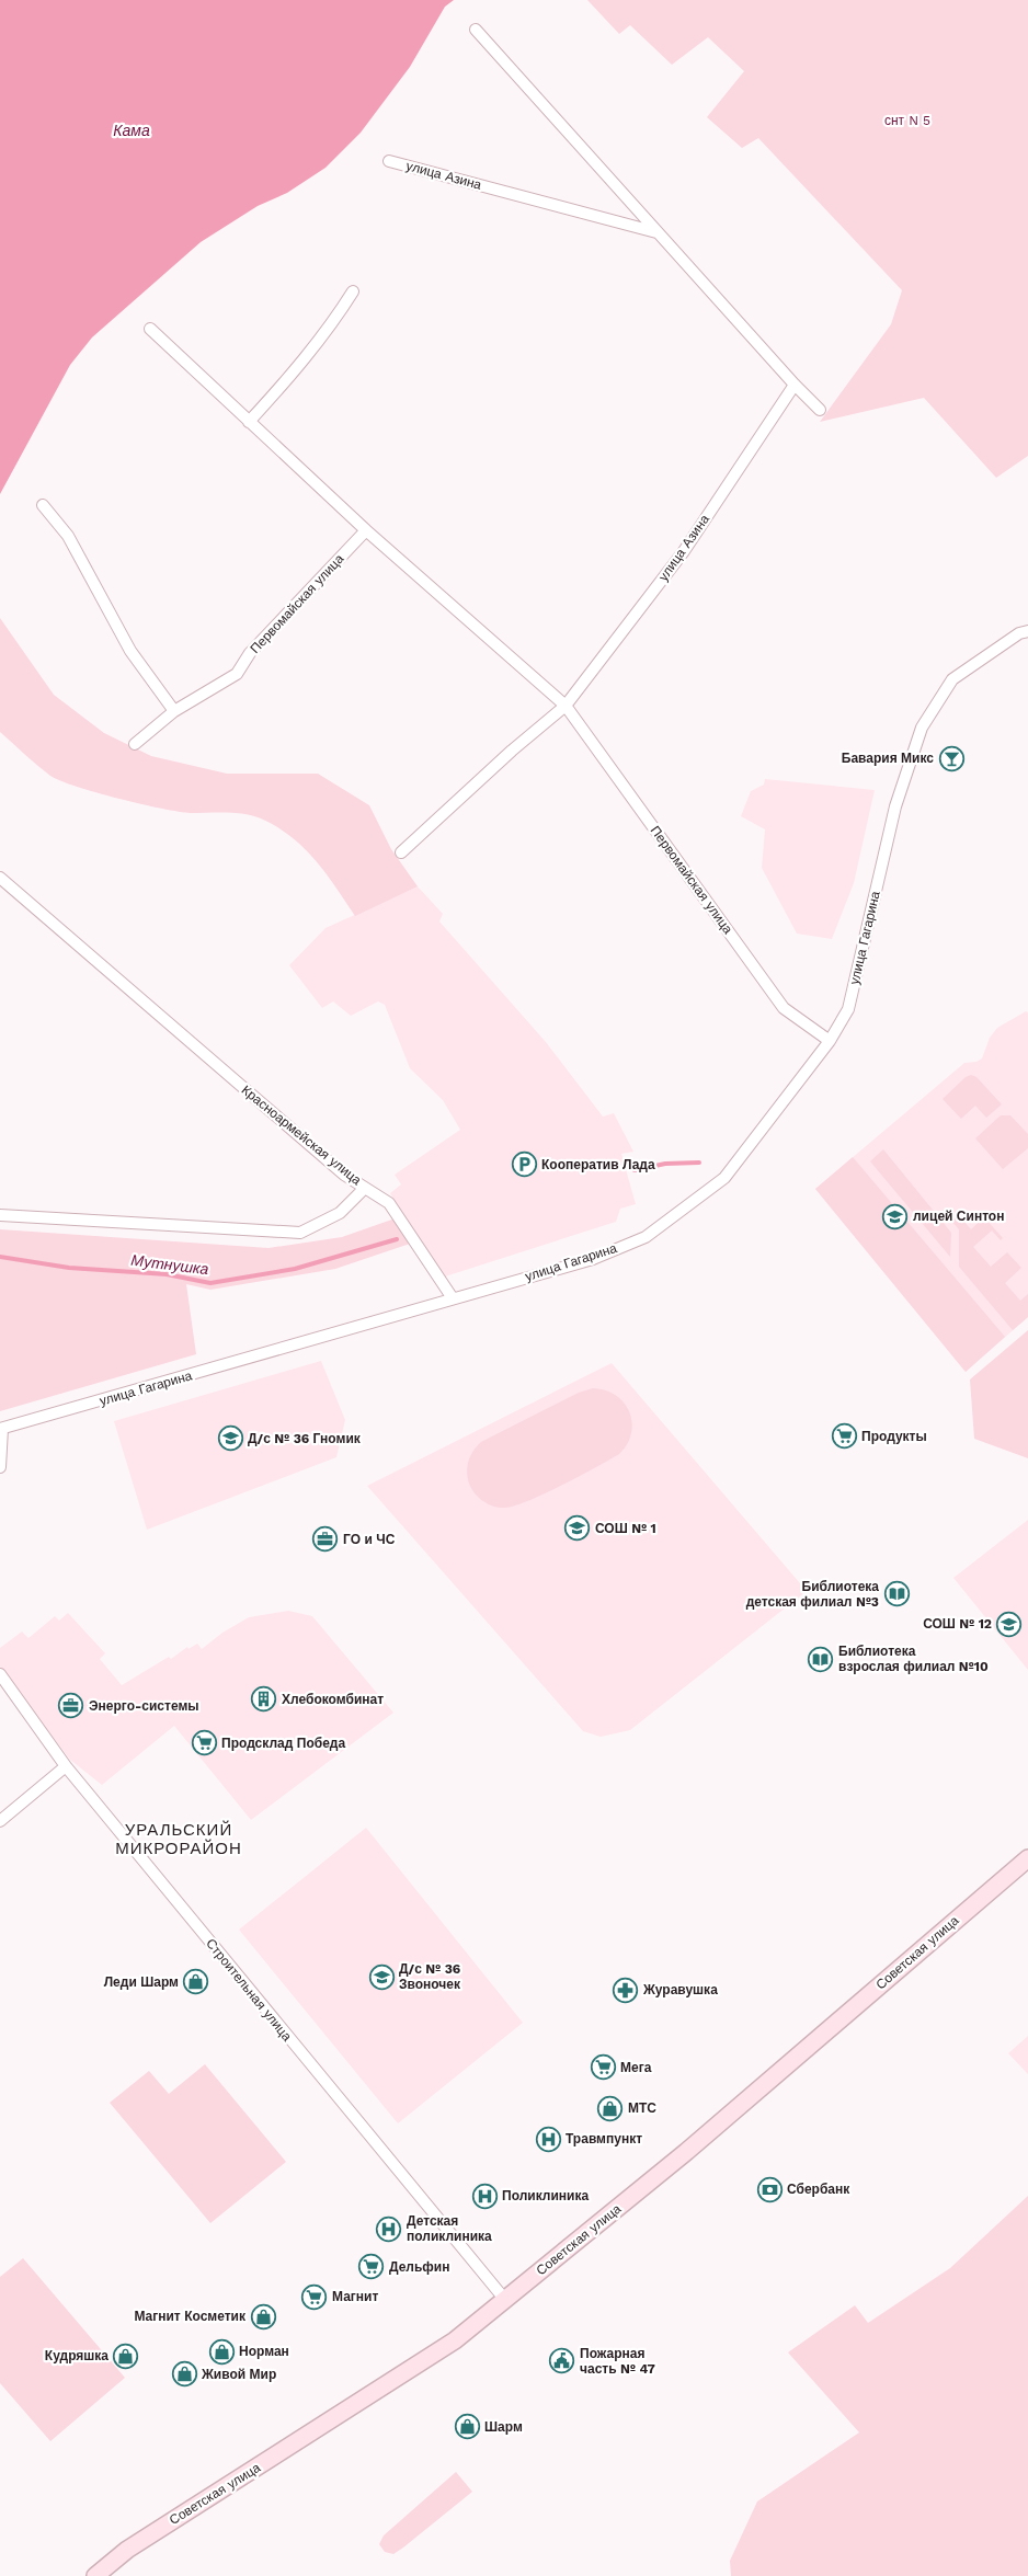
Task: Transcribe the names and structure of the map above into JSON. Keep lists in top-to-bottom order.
{
  "streets": {
    "main road": ["Советская улица"],
    "street": [
      "улица Азина",
      "Первомайская улица",
      "улица Гагарина",
      "Красноармейская улица",
      "Строительная улица"
    ]
  },
  "crossings": [
    ["улица Азина", "Первомайская улица"],
    ["Первомайская улица", "улица Гагарина"],
    ["Советская улица", "Строительная улица"]
  ],
  "districts": ["УРАЛЬСКИЙ МИКРОРАЙОН"],
  "water": ["Кама", "Мутнушка"],
  "parks": ["снт N 5"],
  "places": {
    "bar": ["Бавария Микс"],
    "parking": ["Кооператив Лада"],
    "school or university": [
      "лицей Синтон",
      "Д/с № 36 Гномик",
      "СОШ № 1",
      "СОШ № 12",
      "Д/с № 36 Звоночек"
    ],
    "supermarket": [
      "Продукты",
      "Продсклад Победа",
      "Мега",
      "Дельфин",
      "Магнит"
    ],
    "office": ["ГО и ЧС", "Энерго-системы"],
    "library": ["Библиотека детская филиал №3", "Библиотека взрослая филиал №10"],
    "building": ["Хлебокомбинат"],
    "shop": [
      "Леди Шарм",
      "МТС",
      "Магнит Косметик",
      "Норман",
      "Кудряшка",
      "Живой Мир",
      "Шарм"
    ],
    "pharmacy": ["Журавушка"],
    "hospital": ["Травмпункт", "Поликлиника", "Детская поликлиника"],
    "bank": ["Сбербанк"],
    "public building": ["Пожарная часть № 47"]
  }
}
